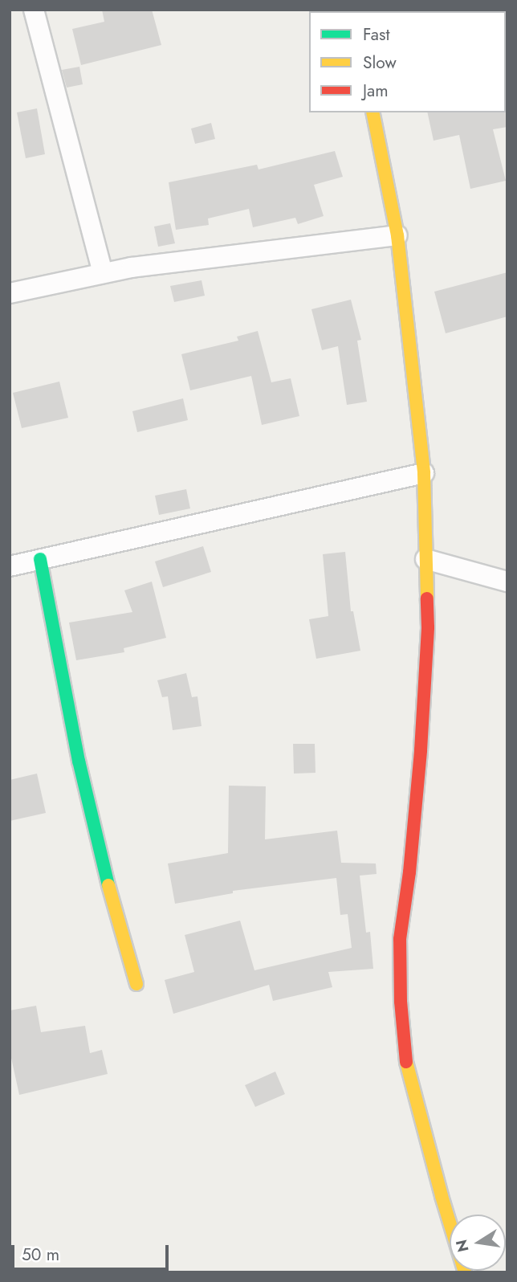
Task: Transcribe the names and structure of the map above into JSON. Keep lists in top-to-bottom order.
{
  "legend": ["Fast", "Slow", "Jam"],
  "scale_bar": "50 m",
  "north": "left"
}
